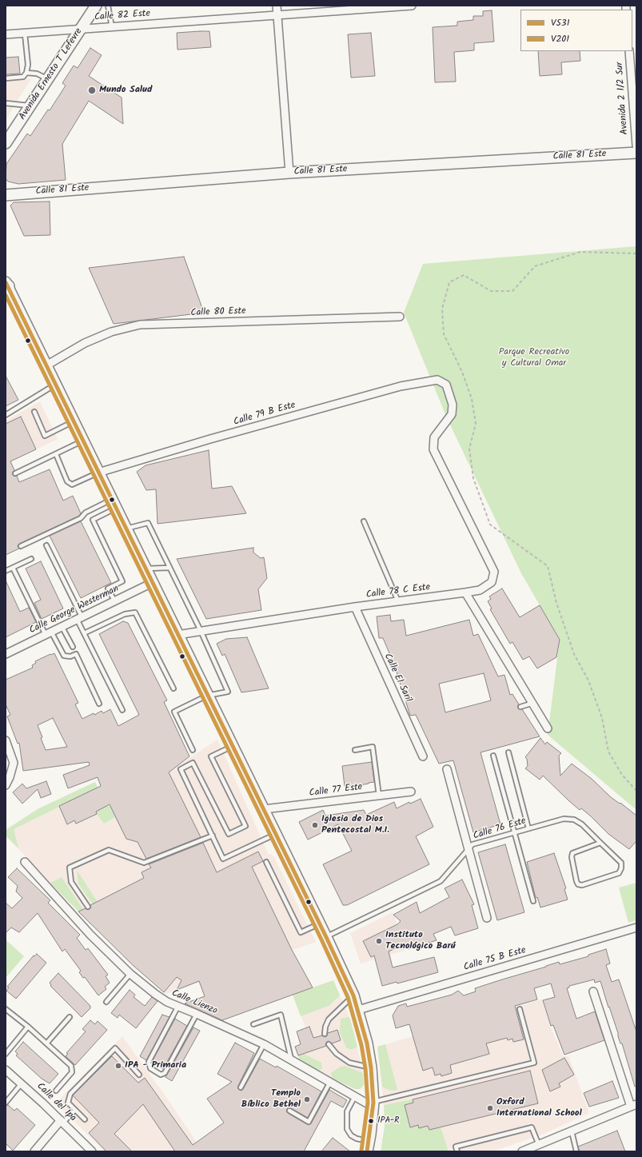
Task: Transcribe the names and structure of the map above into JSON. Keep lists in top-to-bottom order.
{
  "streets": {
    "main road": ["Avenida Ernesto T Lefevre", "Calle 81 Este"],
    "street": [
      "Calle 82 Este",
      "Avenida 2 1/2 Sur",
      "Calle 80 Este",
      "Calle 79 B Este",
      "Calle 78 C Este",
      "Calle George Westerman",
      "Calle El Saril",
      "Calle 77 Este",
      "Calle 75 B Este",
      "Calle Lienzo",
      "Calle del Ipa"
    ],
    "lane": ["Calle 76 Este"]
  },
  "crossings": [
    ["Calle 82 Este", "Avenida Ernesto T Lefevre"],
    ["Calle 79 B Este", "Calle 78 C Este"],
    ["Calle 78 C Este", "Calle El Saril"]
  ],
  "parks": ["Parque Recreativo y Cultural Omar"],
  "places": [
    "Mundo Salud",
    "Iglesia de Dios Pentecostal M.I.",
    "Instituto Tecnológico Barú",
    "IPA - Primaria",
    "Templo Bíblico Bethel",
    "Oxford International School",
    "IPA-R"
  ],
  "lines": ["transit line V531", "transit line V201"],
  "legend": ["V531", "V201"]
}
